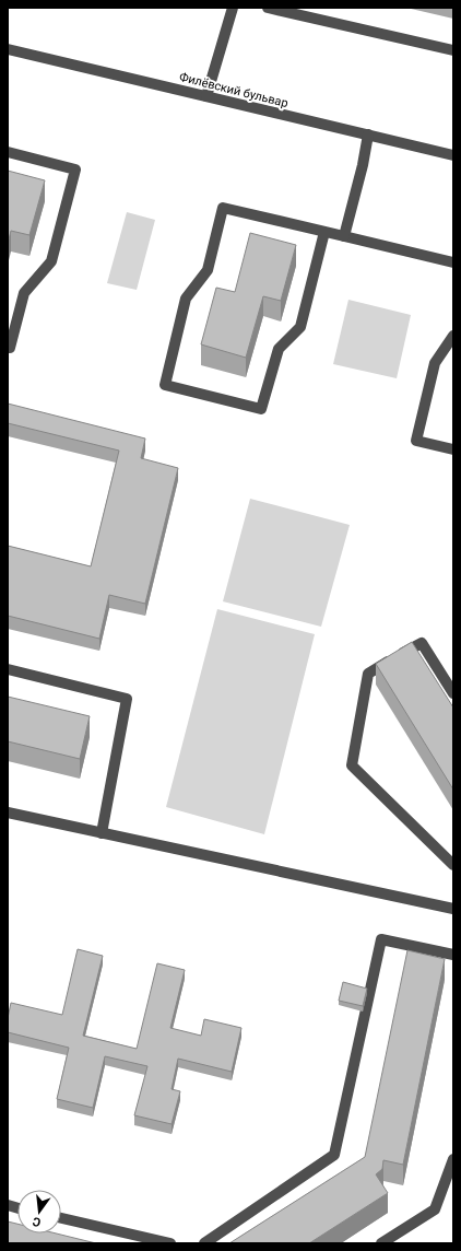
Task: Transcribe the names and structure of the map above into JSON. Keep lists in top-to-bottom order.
{
  "streets": {
    "street": ["Филёвский бульвар"]
  },
  "north": "bottom"
}
